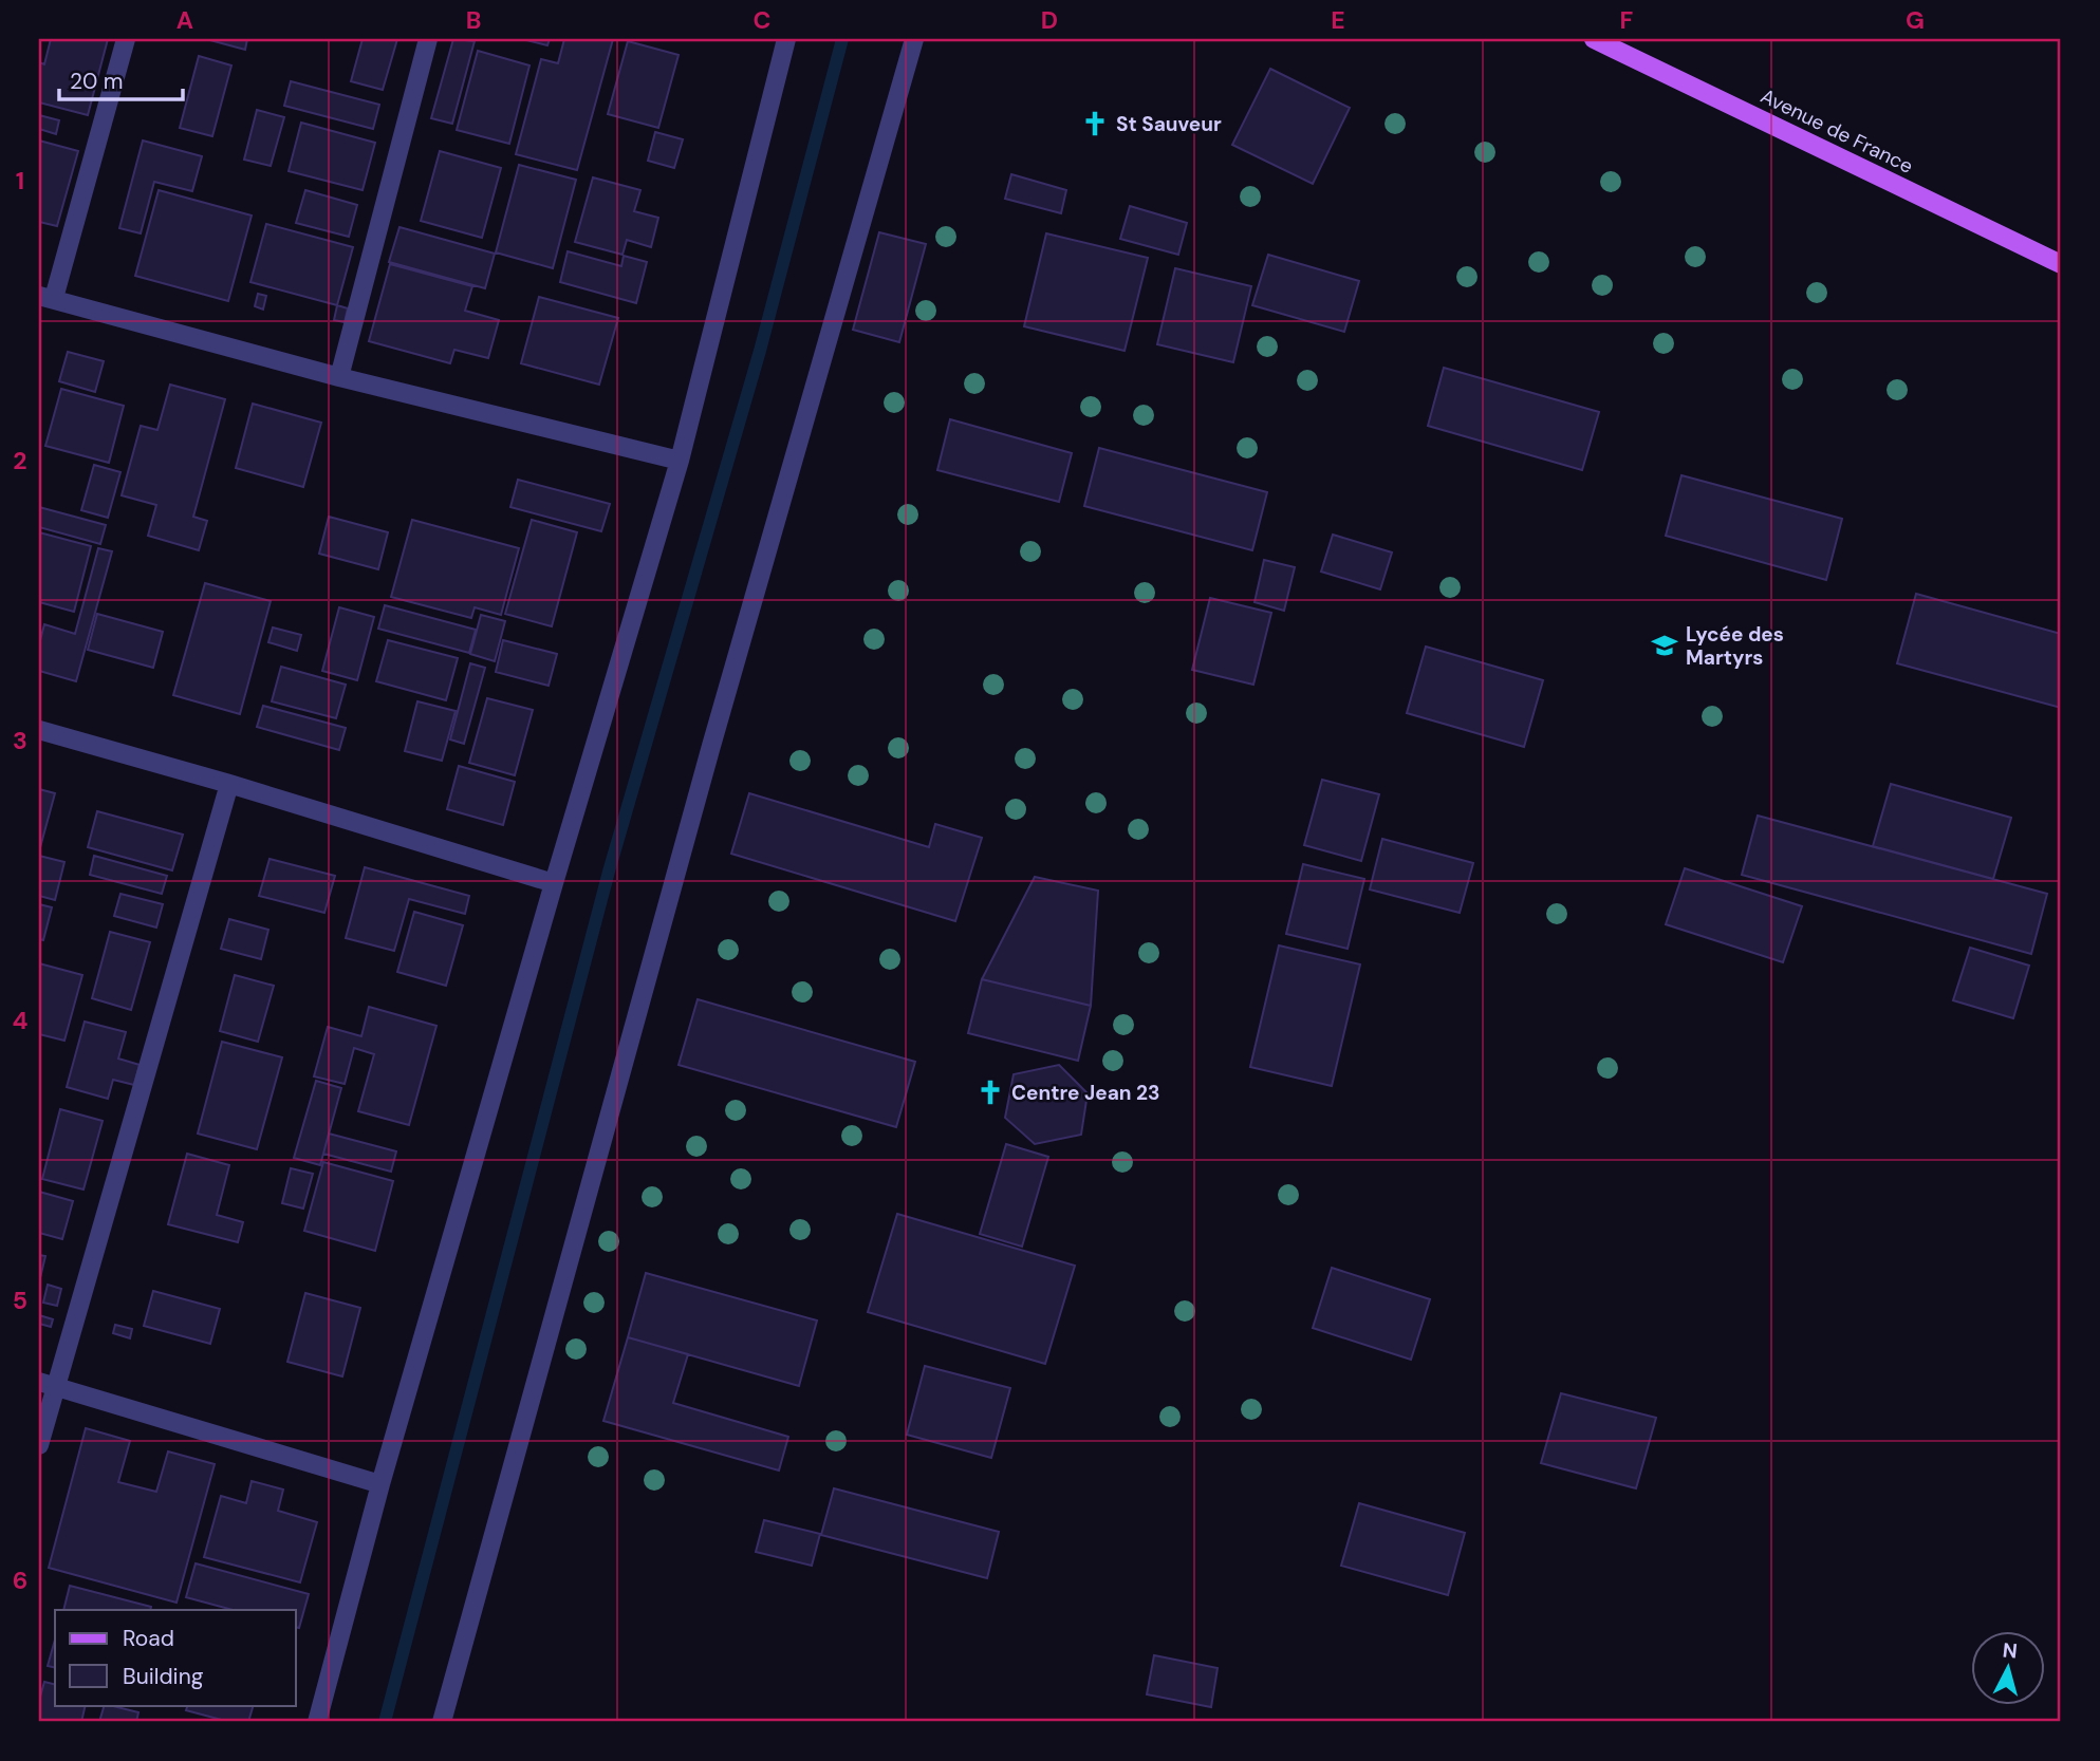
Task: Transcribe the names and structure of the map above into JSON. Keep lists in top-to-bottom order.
{
  "streets": {
    "main road": ["Avenue de France"]
  },
  "places": {
    "church": ["St Sauveur", "Centre Jean 23"],
    "school or university": ["Lycée des Martyrs"]
  },
  "legend": ["Road", "Building"],
  "scale_bar": "20 m",
  "north": "top",
  "grid": {
    "columns": [
      "A",
      "B",
      "C",
      "D",
      "E",
      "F",
      "G"
    ],
    "rows": [
      "1",
      "2",
      "3",
      "4",
      "5",
      "6"
    ]
  }
}
